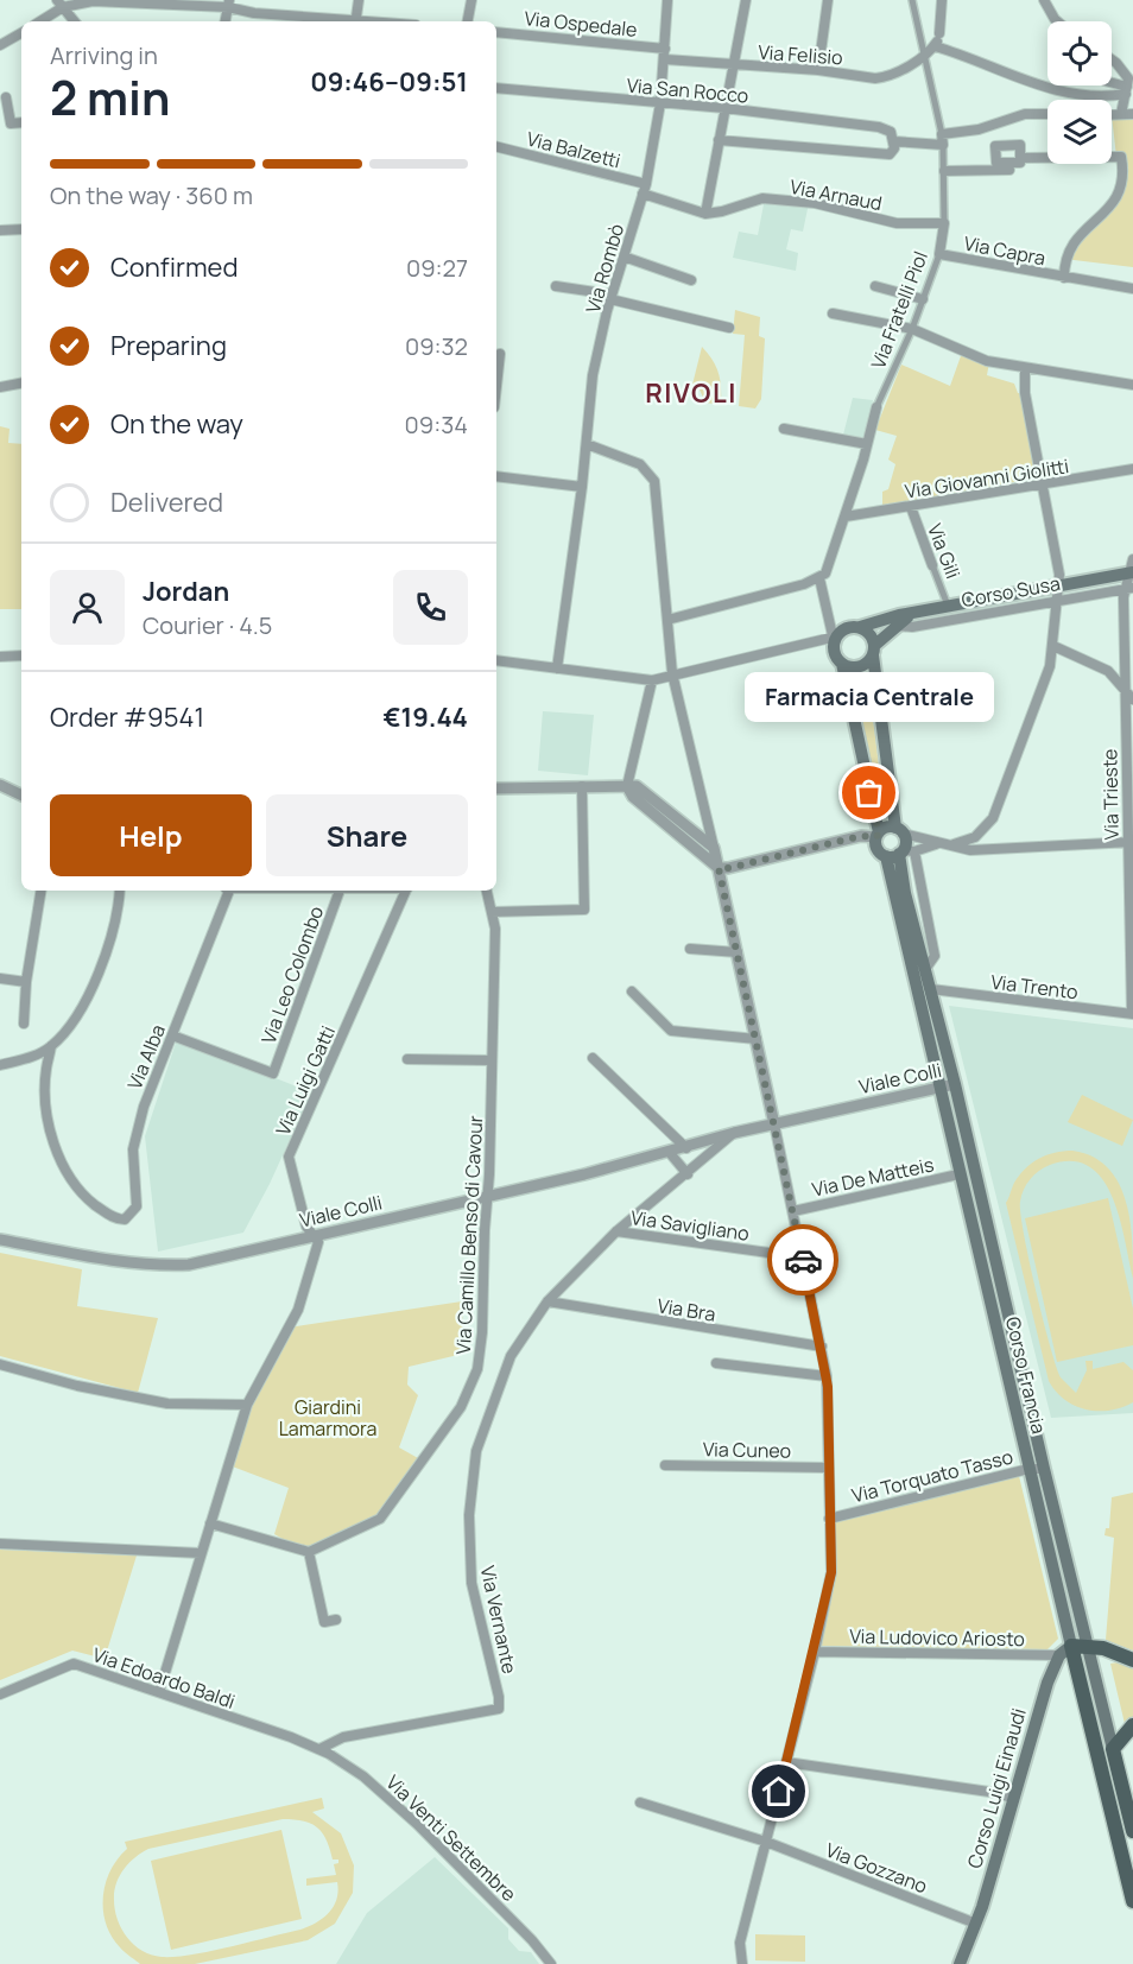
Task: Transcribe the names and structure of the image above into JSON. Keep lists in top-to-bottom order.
{
  "streets": {
    "main road": ["Corso Susa", "Corso Francia", "Corso Luigi Einaudi"],
    "street": [
      "Via Ospedale",
      "Via Felisio",
      "Via San Rocco",
      "Via Balzetti",
      "Via Arnaud",
      "Via Capra",
      "Via Rombò",
      "Via Fratelli Piol",
      "Via Giovanni Giolitti",
      "Via Gili",
      "Via Trieste",
      "Via Leo Colombo",
      "Via Trento",
      "Via Alba",
      "Viale Colli",
      "Via Luigi Gatti",
      "Via De Matteis",
      "Via Savigliano",
      "Via Camillo Benso di Cavour",
      "Via Bra",
      "Via Cuneo",
      "Via Torquato Tasso",
      "Via Vernante",
      "Via Ludovico Ariosto",
      "Via Edoardo Baldi",
      "Via Venti Settembre",
      "Via Gozzano"
    ]
  },
  "crossings": [
    ["Via Ospedale", "Via Felisio"],
    ["Via Ospedale", "Via Rombò"],
    ["Via Felisio", "Via Rombò"],
    ["Via Felisio", "Via Fratelli Piol"],
    ["Via San Rocco", "Via Rombò"],
    ["Via Balzetti", "Via Rombò"],
    ["Via Arnaud", "Via Fratelli Piol"],
    ["Via Capra", "Via Fratelli Piol"],
    ["Via Fratelli Piol", "Via Giovanni Giolitti"],
    ["Via Giovanni Giolitti", "Via Gili"],
    ["Via Gili", "Corso Susa"],
    ["Corso Susa", "Via Trieste"],
    ["Via Trieste", "Via Trento"],
    ["Via Leo Colombo", "Via Alba"],
    ["Via Trento", "Corso Francia"],
    ["Viale Colli", "Via Luigi Gatti"],
    ["Viale Colli", "Via Camillo Benso di Cavour"],
    ["Viale Colli", "Corso Francia"],
    ["Viale Colli", "Via Vernante"],
    ["Via De Matteis", "Corso Francia"],
    ["Via Savigliano", "Via Vernante"],
    ["Via Bra", "Via Vernante"],
    ["Corso Francia", "Via Torquato Tasso"],
    ["Corso Francia", "Via Ludovico Ariosto"],
    ["Corso Francia", "Corso Luigi Einaudi"],
    ["Via Vernante", "Via Edoardo Baldi"],
    ["Via Vernante", "Via Venti Settembre"],
    ["Via Ludovico Ariosto", "Corso Luigi Einaudi"],
    ["Via Edoardo Baldi", "Via Venti Settembre"],
    ["Corso Luigi Einaudi", "Via Gozzano"]
  ],
  "districts": ["RIVOLI"],
  "parks": ["Giardini Lamarmora"],
  "places": ["Farmacia Centrale"],
  "page": {
    "heading": ["2 min", "Arriving in", "09:46–09:51"],
    "panel": [
      "Jordan",
      "Courier · 4.5",
      "Order #9541",
      "€19.44"
    ],
    "bar": "On the way · 360 m",
    "list": [
      ["Confirmed", "09:27"],
      ["Preparing", "09:32"],
      ["On the way", "09:34"],
      "Delivered"
    ],
    "bubble": "Farmacia Centrale",
    "buttons": ["Help", "Share"]
  }
}
